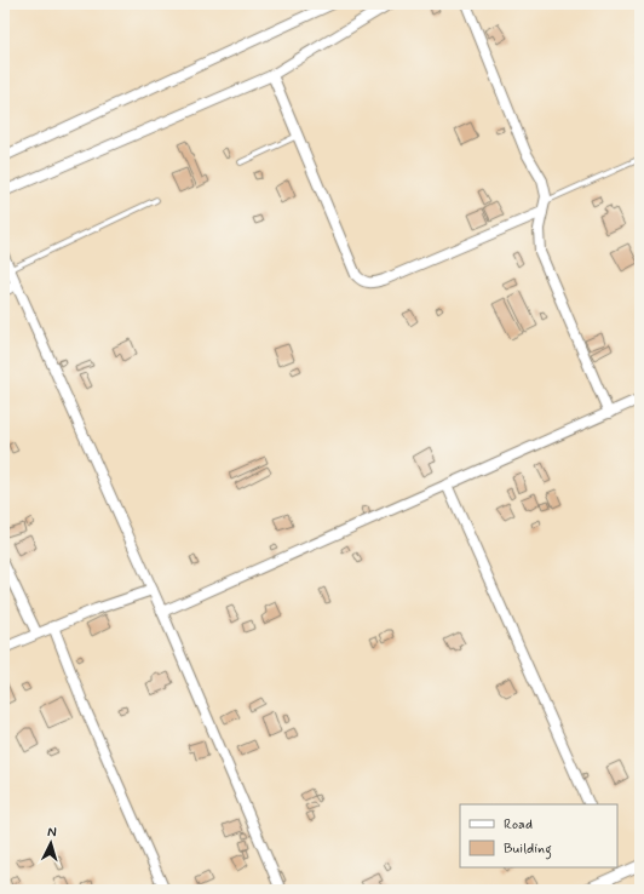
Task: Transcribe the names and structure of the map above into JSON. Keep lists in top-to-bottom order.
{
  "legend": ["Road", "Building"],
  "north": "top"
}
